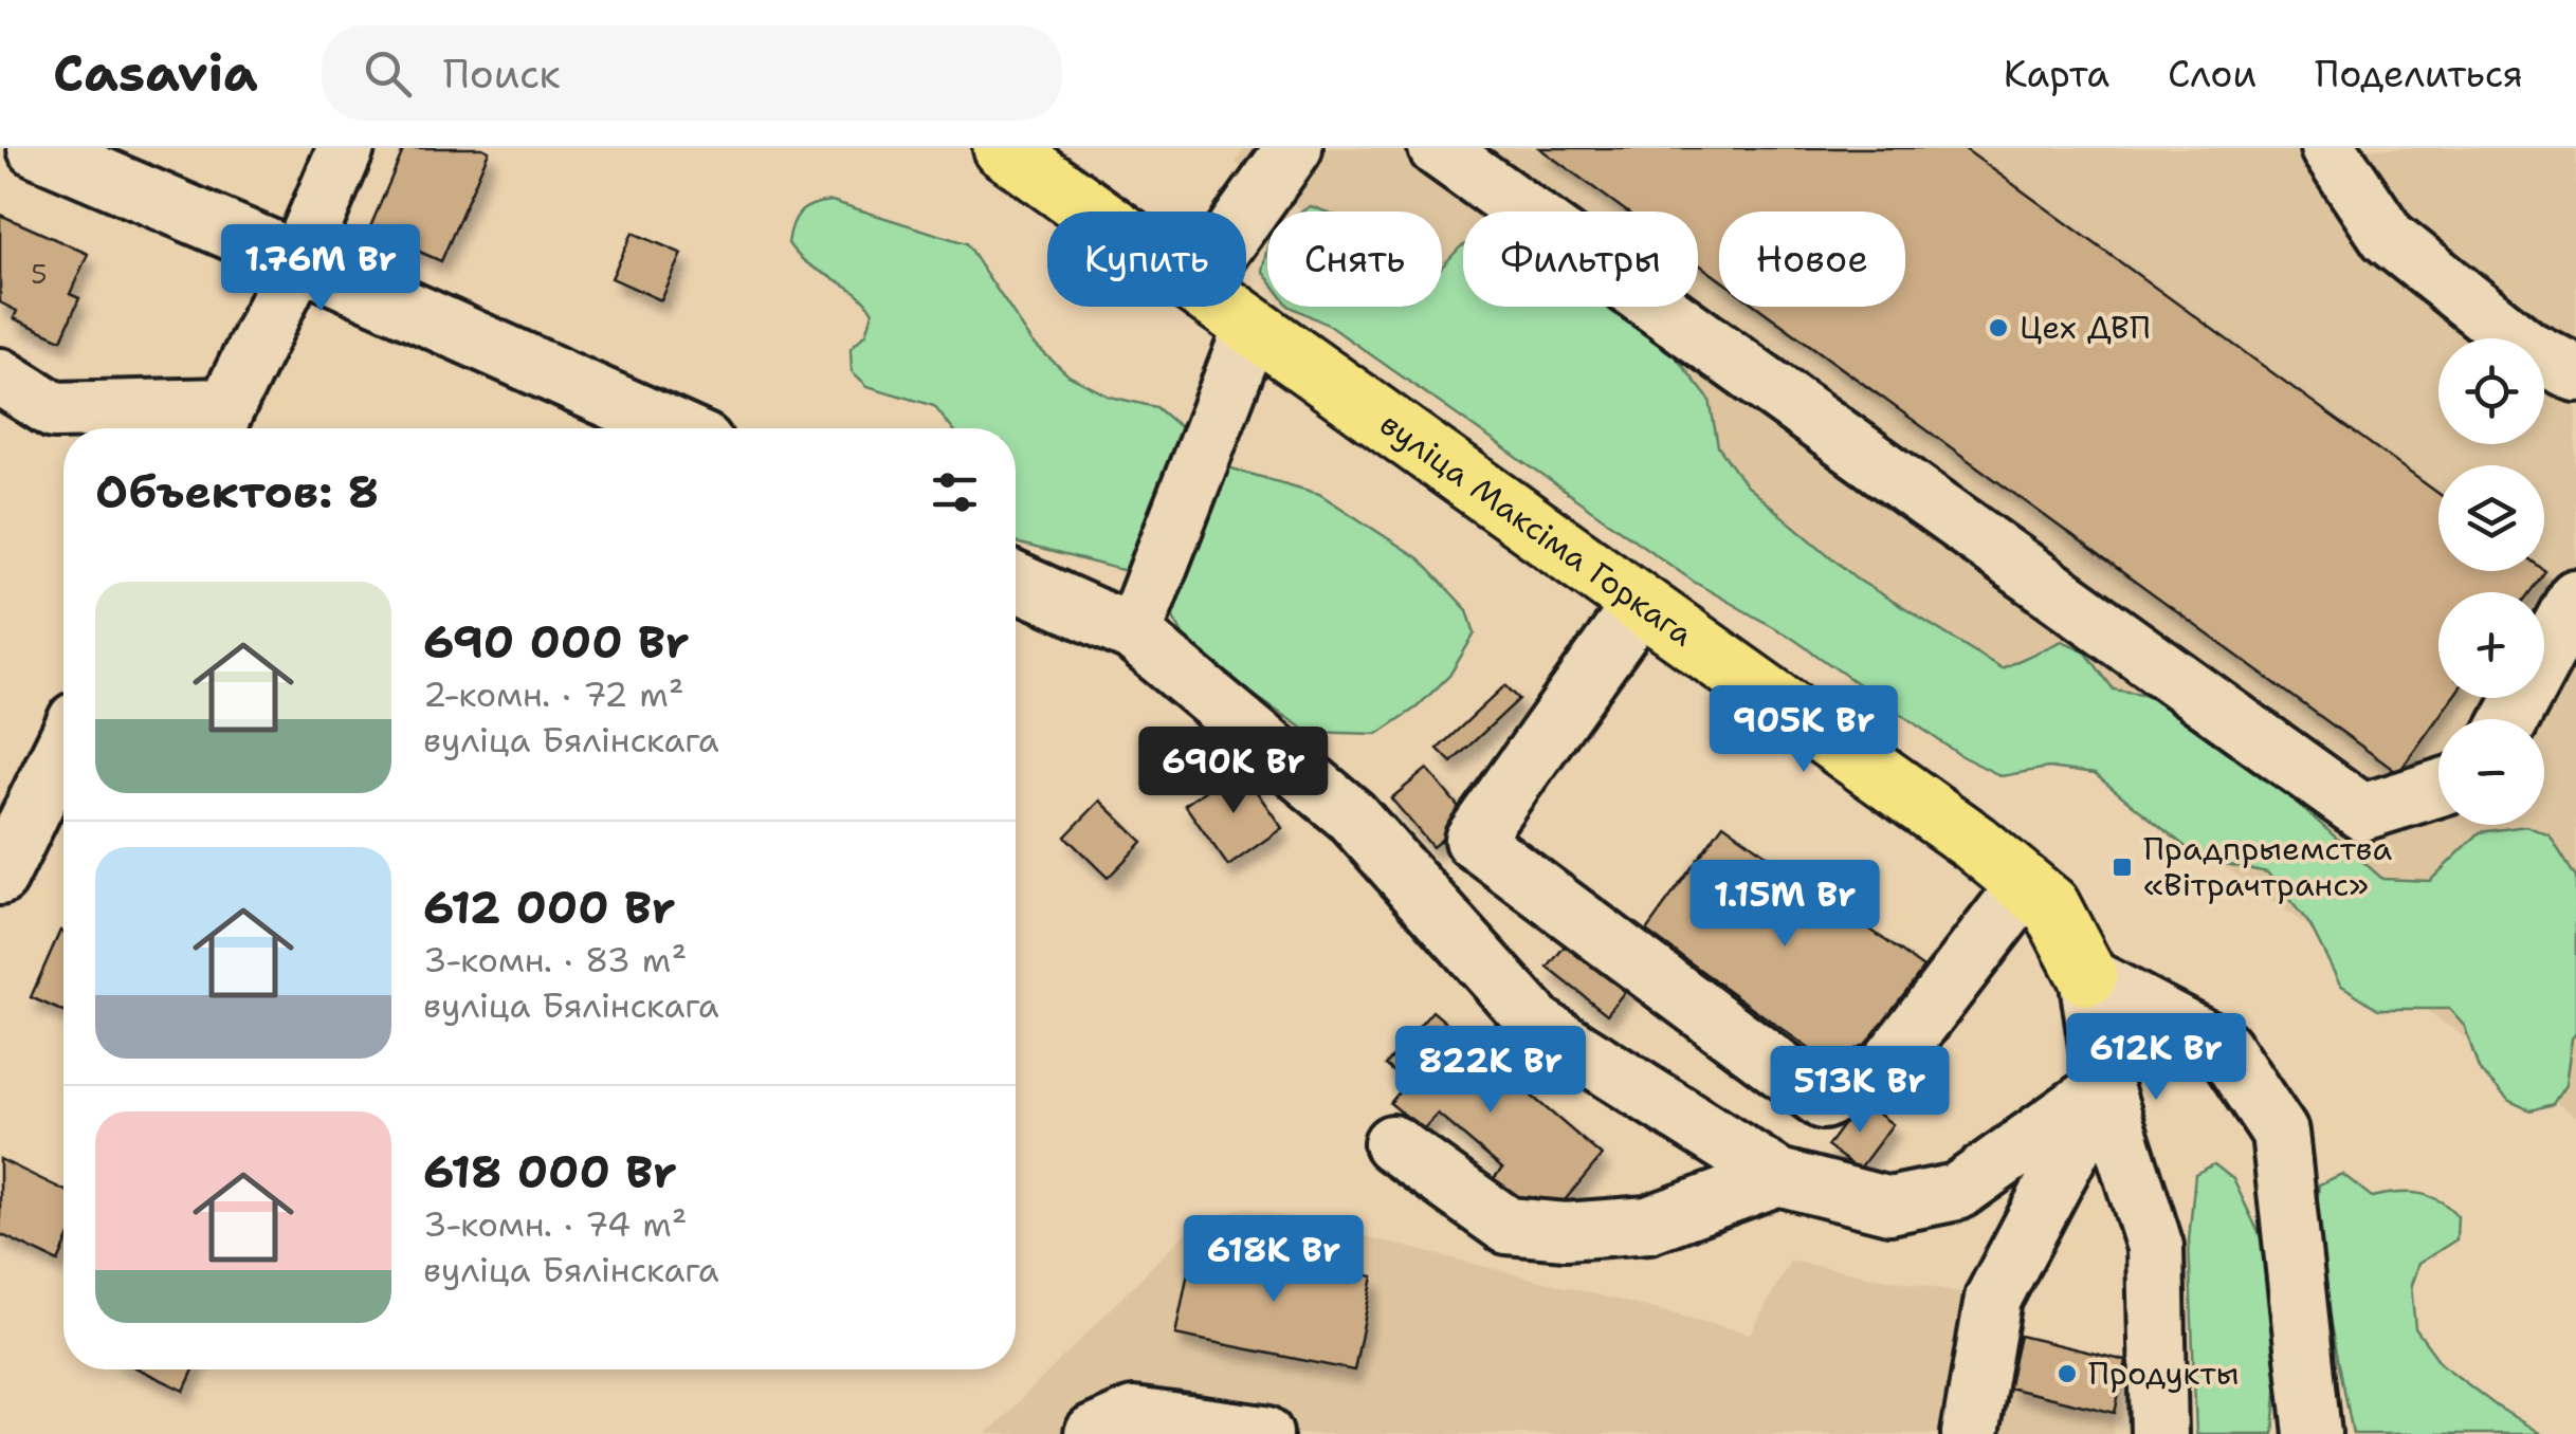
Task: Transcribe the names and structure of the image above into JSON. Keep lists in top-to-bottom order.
{
  "streets": {
    "main road": ["вуліца Максіма Горкага"]
  },
  "places": {
    "other": ["Цех ДВП", "Продукты"],
    "transit": ["Прадпрыемства «Вітрачтранс»"]
  },
  "house_numbers": ["5"],
  "page": {
    "header": "Casavia",
    "search": "Поиск",
    "nav": ["Карта", "Слои", "Поделиться"],
    "chip": [
      "Купить",
      "Снять",
      "Фильтры",
      "Новое"
    ],
    "price": [
      "1.76M Br",
      "905K Br",
      "690K Br",
      "1.15M Br",
      "612K Br",
      "822K Br",
      "513K Br",
      "618K Br"
    ],
    "map_buttons": ["+", "−"],
    "heading": "Объектов: 8",
    "list": [
      {
        "name": "690 000 Br",
        "note": "2-комн. · 72 m² · вуліца Бялінскага"
      },
      {
        "name": "612 000 Br",
        "note": "3-комн. · 83 m² · вуліца Бялінскага"
      },
      {
        "name": "618 000 Br",
        "note": "3-комн. · 74 m² · вуліца Бялінскага"
      }
    ]
  }
}
